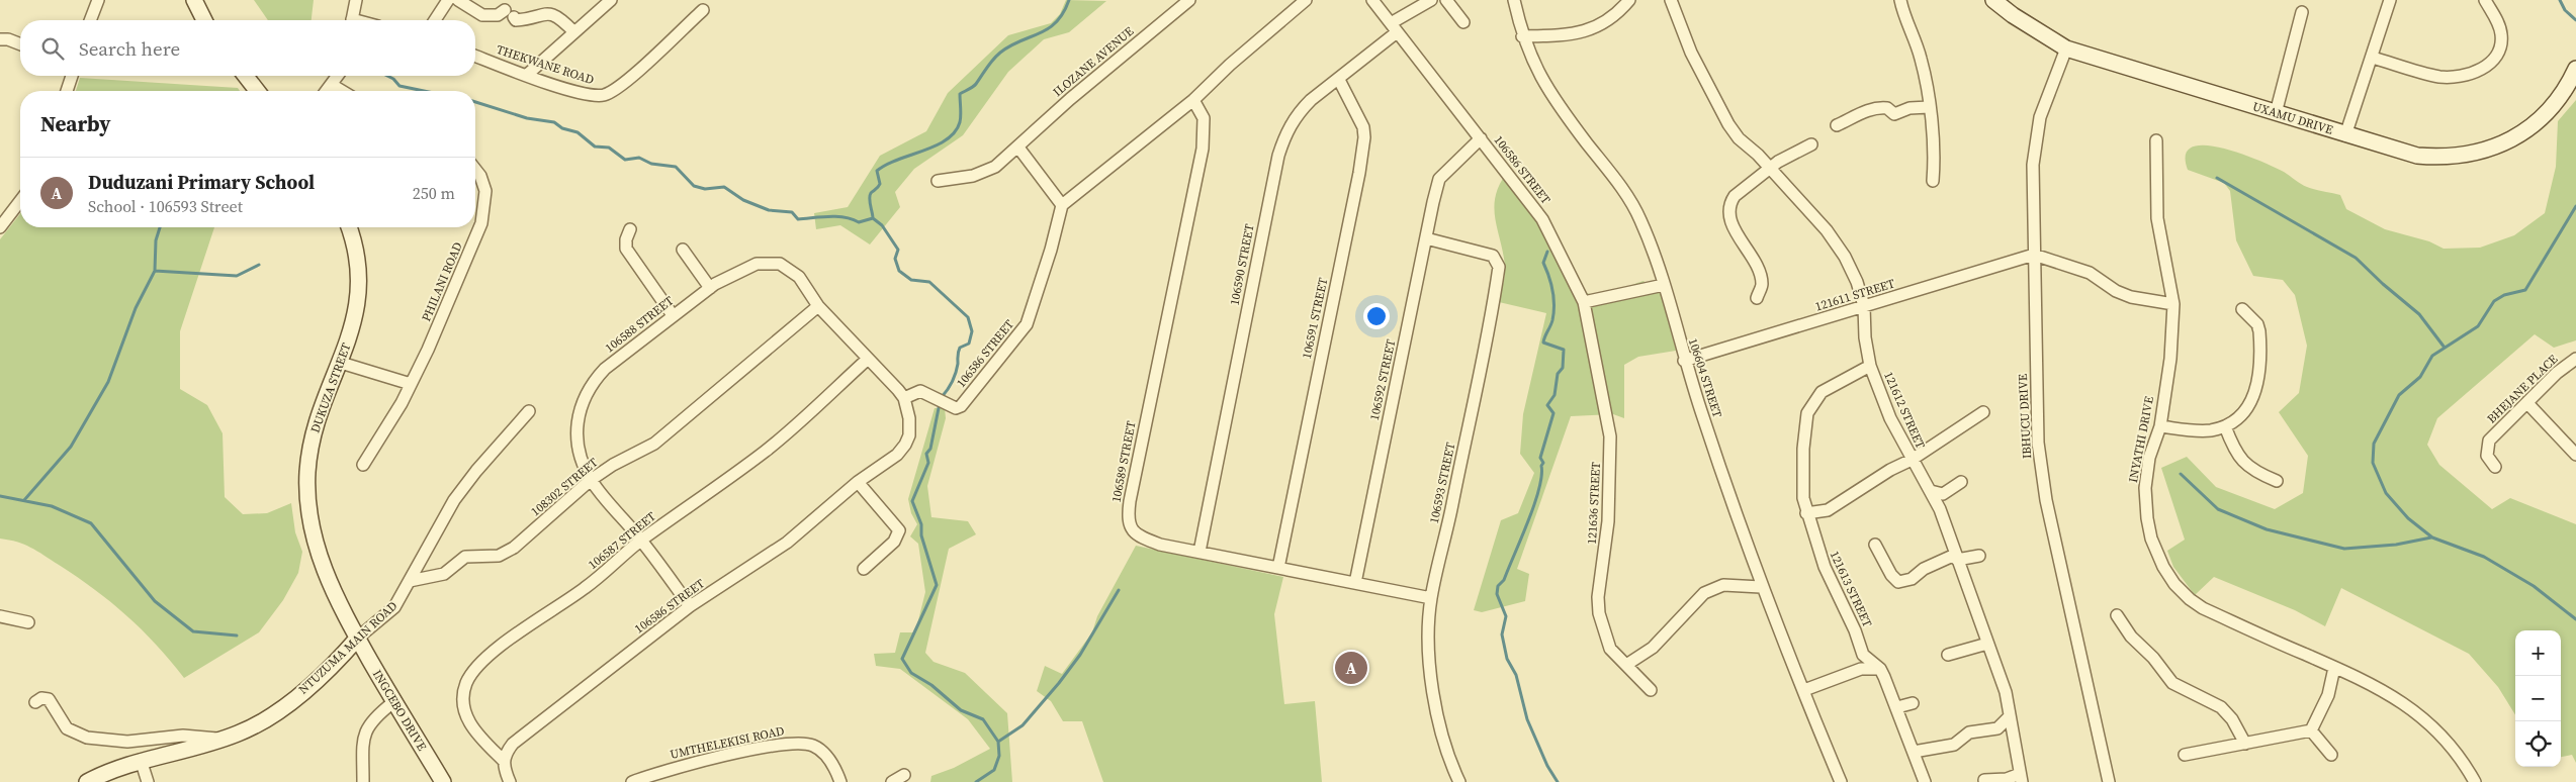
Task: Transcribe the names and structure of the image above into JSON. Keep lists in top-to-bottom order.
{
  "streets": {
    "street": [
      "ILOZANE AVENUE",
      "THEKWANE ROAD",
      "UXAMU DRIVE",
      "106586 STREET",
      "106590 STREET",
      "PHILANI ROAD",
      "121611 STREET",
      "106591 STREET",
      "106588 STREET",
      "106604 STREET",
      "106592 STREET",
      "DUKUZA STREET",
      "BHEJANE PLACE",
      "121612 STREET",
      "IBHUCU DRIVE",
      "INYATHI DRIVE",
      "106589 STREET",
      "106593 STREET",
      "108302 STREET",
      "121636 STREET",
      "106587 STREET",
      "121613 STREET",
      "NTUZUMA MAIN ROAD",
      "INGCEBO DRIVE",
      "UMTHELEKISI ROAD"
    ]
  },
  "crossings": [
    ["UXAMU DRIVE", "IBHUCU DRIVE"],
    ["106586 STREET", "106590 STREET"],
    ["106586 STREET", "106588 STREET"],
    ["106586 STREET", "106592 STREET"],
    ["106586 STREET", "121636 STREET"],
    ["106586 STREET", "106587 STREET"],
    ["106590 STREET", "106591 STREET"],
    ["106590 STREET", "106589 STREET"],
    ["121611 STREET", "106604 STREET"],
    ["121611 STREET", "121612 STREET"],
    ["121611 STREET", "IBHUCU DRIVE"],
    ["106591 STREET", "106589 STREET"],
    ["106588 STREET", "108302 STREET"],
    ["106588 STREET", "106587 STREET"],
    ["106592 STREET", "106589 STREET"],
    ["106592 STREET", "106593 STREET"],
    ["DUKUZA STREET", "NTUZUMA MAIN ROAD"],
    ["DUKUZA STREET", "INGCEBO DRIVE"],
    ["121612 STREET", "121613 STREET"],
    ["106589 STREET", "106593 STREET"],
    ["108302 STREET", "NTUZUMA MAIN ROAD"],
    ["NTUZUMA MAIN ROAD", "INGCEBO DRIVE"]
  ],
  "page": {
    "search": "Search here",
    "heading": "Nearby",
    "list": [
      {
        "mark": "A",
        "name": "Duduzani Primary School",
        "note": "School · 106593 Street",
        "value": "250 m"
      }
    ],
    "map_buttons": ["+", "−"],
    "pins": "A"
  }
}
